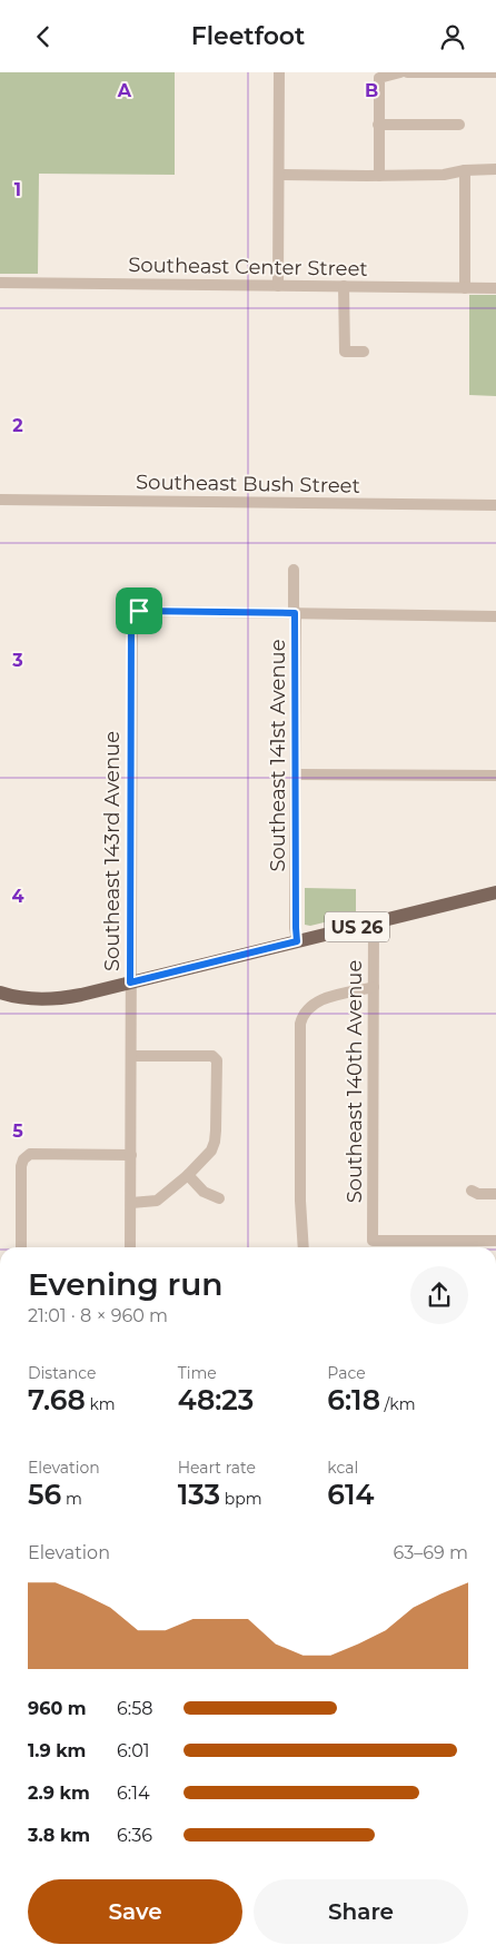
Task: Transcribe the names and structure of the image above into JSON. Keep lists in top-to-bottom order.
{
  "streets": {
    "main road": ["US 26"],
    "street": [
      "Southeast Center Street",
      "Southeast Bush Street",
      "Southeast 141st Avenue",
      "Southeast 143rd Avenue",
      "Southeast 140th Avenue"
    ]
  },
  "crossings": [
    ["Southeast 141st Avenue", "Southeast 143rd Avenue"],
    ["Southeast 141st Avenue", "US 26"],
    ["Southeast 143rd Avenue", "US 26"],
    ["US 26", "Southeast 140th Avenue"]
  ],
  "page": {
    "header": "Fleetfoot",
    "heading": ["Evening run", "21:01 · 8 × 960 m"],
    "stats": [
      ["Distance", "7.68 km"],
      ["Time", "48:23"],
      ["Pace", "6:18 /km"],
      ["Elevation", "56 m"],
      ["Heart rate", "133 bpm"],
      ["kcal", "614"]
    ],
    "chart": ["Elevation", "63–69 m"],
    "list": [
      {
        "name": "960 m",
        "note": "6:58"
      },
      {
        "name": "1.9 km",
        "note": "6:01"
      },
      {
        "name": "2.9 km",
        "note": "6:14"
      },
      {
        "name": "3.8 km",
        "note": "6:36"
      }
    ],
    "buttons": ["Save", "Share"]
  },
  "grid": {
    "columns": ["A", "B"],
    "rows": [
      "1",
      "2",
      "3",
      "4",
      "5"
    ]
  }
}
